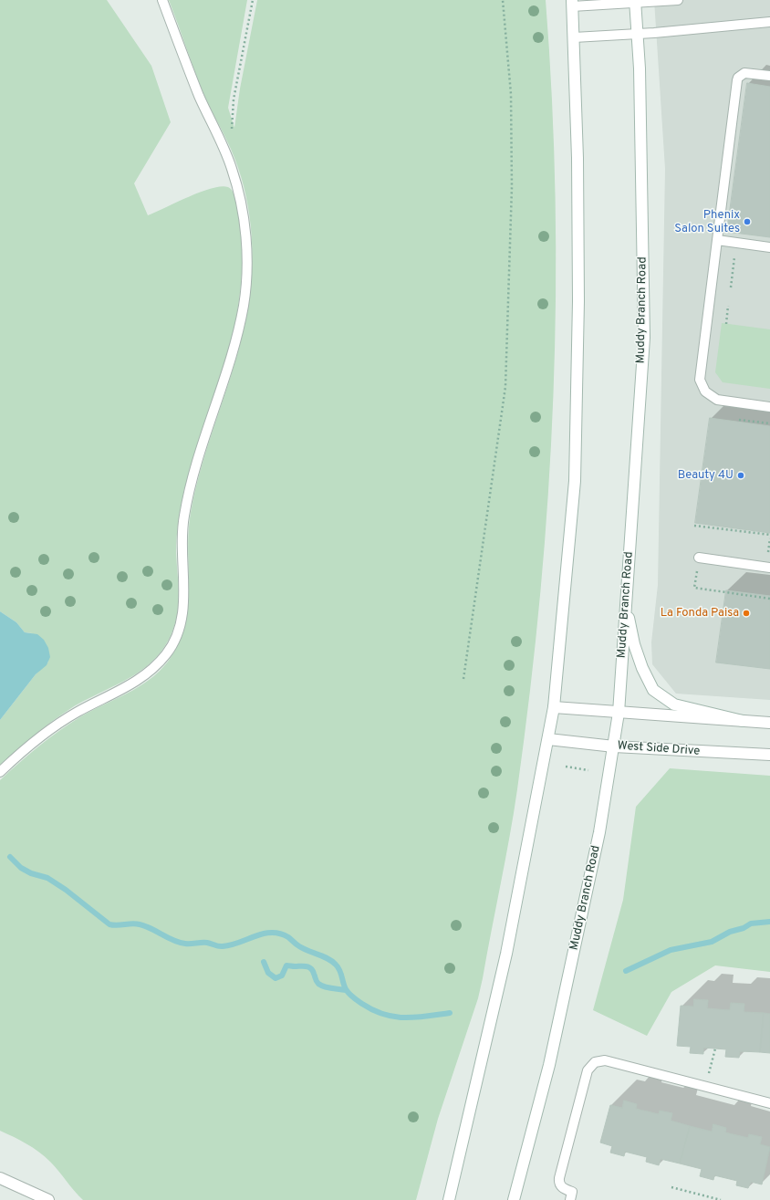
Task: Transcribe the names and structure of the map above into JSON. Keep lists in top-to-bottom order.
{
  "streets": {
    "main road": ["Muddy Branch Road", "West Side Drive"]
  },
  "crossings": [
    ["Muddy Branch Road", "West Side Drive"]
  ],
  "places": ["Phenix Salon Suites", "Beauty 4U", "La Fonda Paisa"]
}
